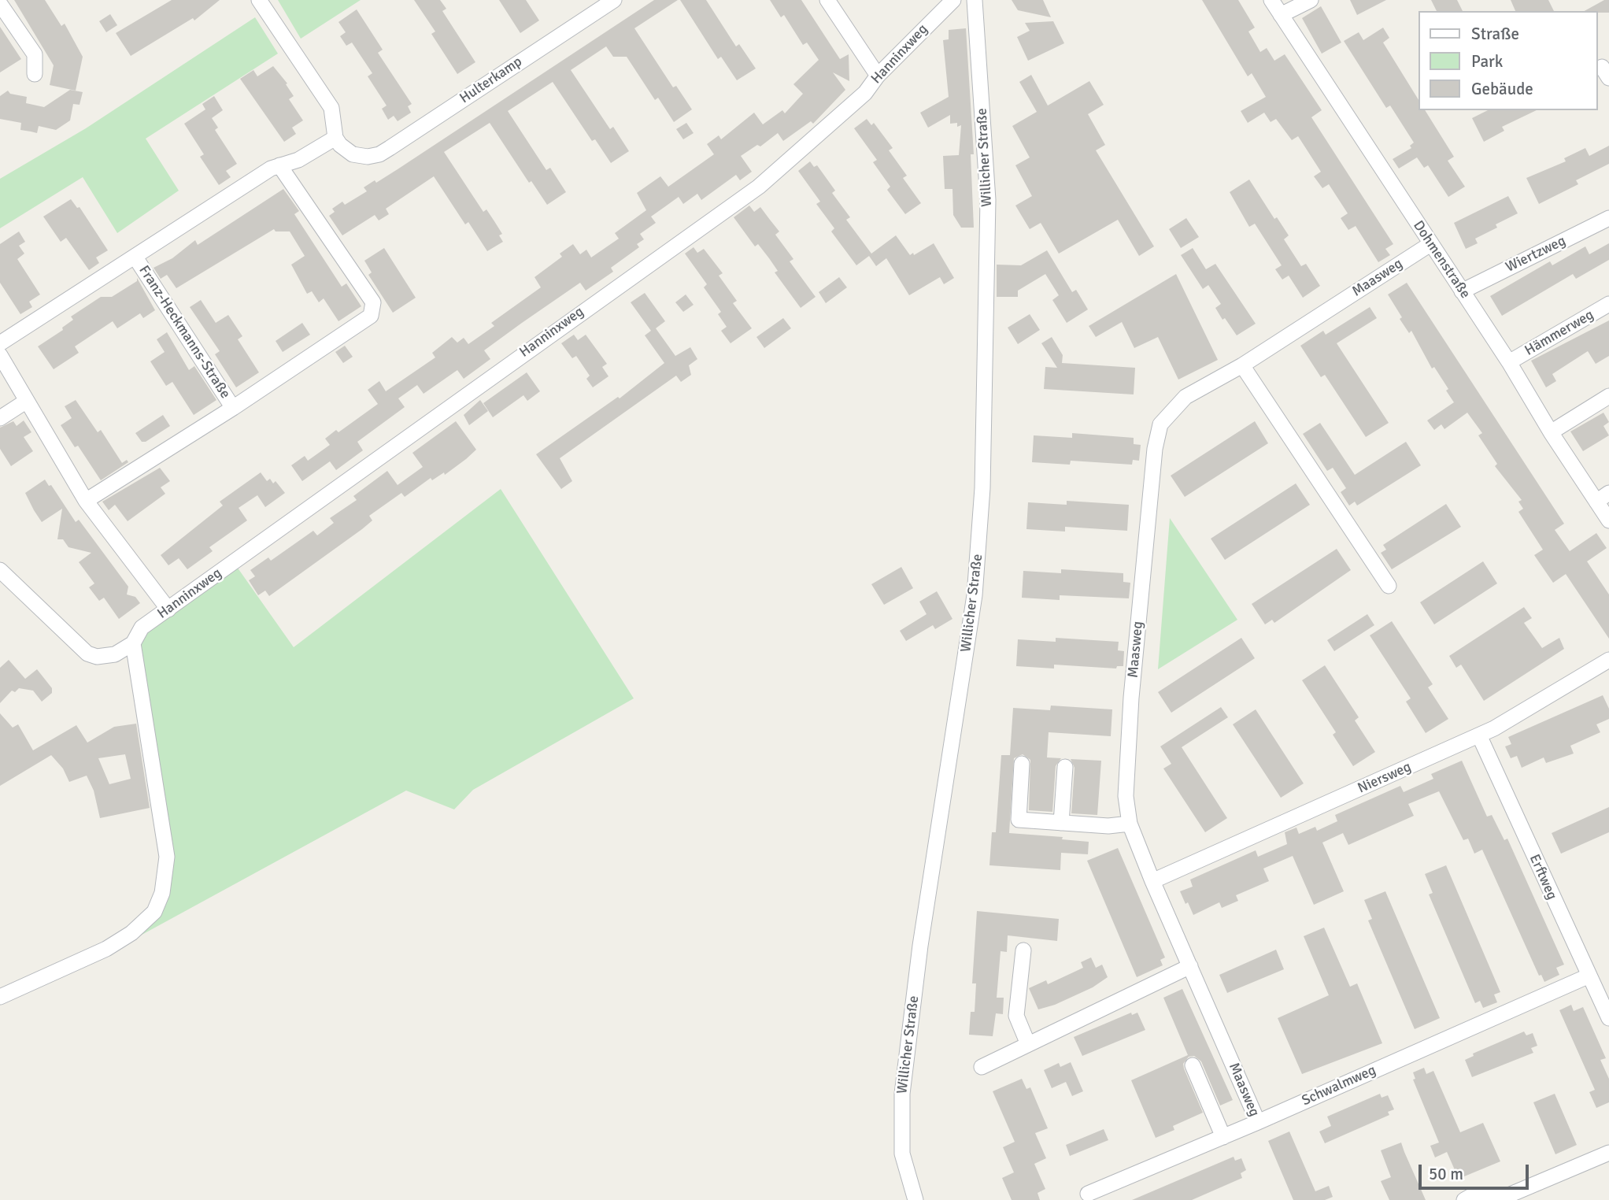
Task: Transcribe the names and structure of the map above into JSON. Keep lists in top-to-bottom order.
{
  "streets": {
    "street": [
      "Hanninxweg",
      "Hulterkamp",
      "Willicher Straße",
      "Wiertzweg",
      "Dohmenstraße",
      "Maasweg",
      "Franz-Heckmanns-Straße",
      "Hämmerweg",
      "Niersweg",
      "Erftweg",
      "Schwalmweg"
    ]
  },
  "crossings": [
    ["Hulterkamp", "Franz-Heckmanns-Straße"],
    ["Wiertzweg", "Dohmenstraße"],
    ["Dohmenstraße", "Maasweg"],
    ["Dohmenstraße", "Hämmerweg"],
    ["Maasweg", "Niersweg"],
    ["Maasweg", "Schwalmweg"],
    ["Niersweg", "Erftweg"],
    ["Erftweg", "Schwalmweg"]
  ],
  "legend": ["Straße", "Park", "Gebäude"],
  "scale_bar": "50 m"
}
